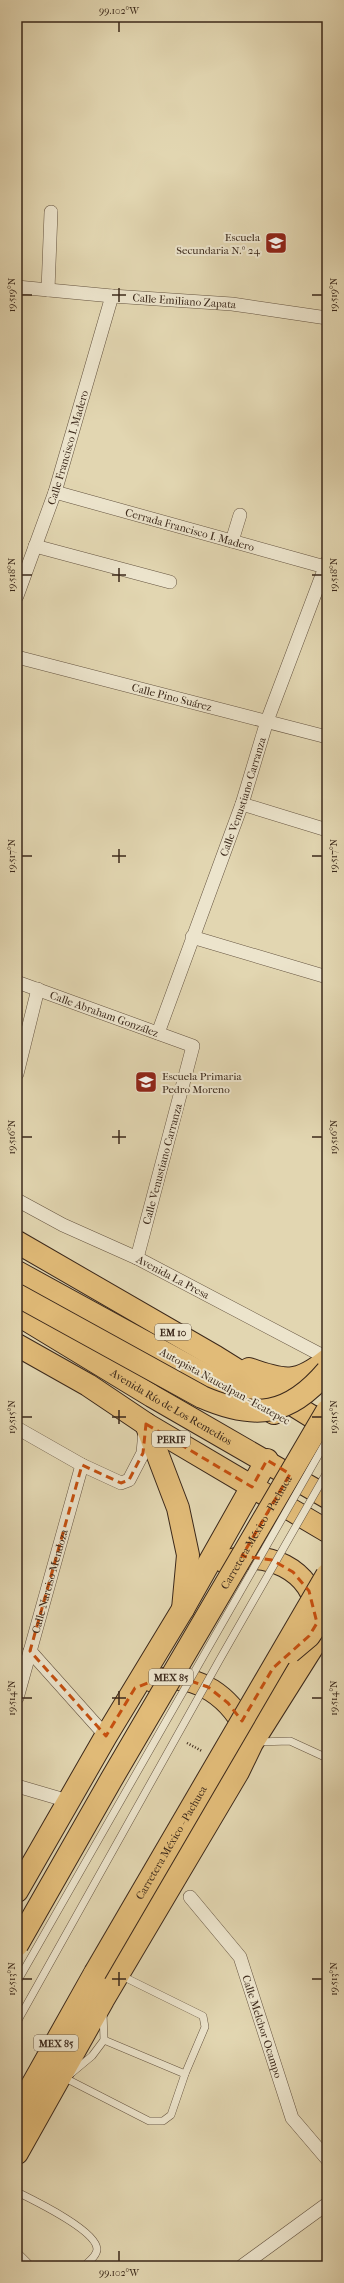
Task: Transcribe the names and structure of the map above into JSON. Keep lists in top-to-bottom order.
{
  "streets": {
    "highway": [
      "EM 10",
      "Autopista Naucalpan - Ecatepec",
      "Avenida Río de Los Remedios",
      "PERIF",
      "Carretera México - Pachuca",
      "MEX 85"
    ],
    "street": [
      "Calle Emiliano Zapata",
      "Calle Francisco I. Madero",
      "Cerrada Francisco I. Madero",
      "Calle Pino Suárez",
      "Calle Venustiano Carranza",
      "Calle Abraham González",
      "Avenida La Presa",
      "Calle Narciso Mendoza",
      "Calle Melchor Ocampo"
    ]
  },
  "crossings": [
    ["Calle Emiliano Zapata", "Calle Francisco I. Madero"],
    ["Calle Francisco I. Madero", "Cerrada Francisco I. Madero"],
    ["Cerrada Francisco I. Madero", "Calle Venustiano Carranza"],
    ["Calle Pino Suárez", "Calle Venustiano Carranza"],
    ["Calle Venustiano Carranza", "Calle Abraham González"],
    ["Calle Venustiano Carranza", "Avenida La Presa"]
  ],
  "places": {
    "school or university": ["Escuela Secundaria N.º 24", "Escuela Primaria Pedro Moreno"]
  },
  "coordinates": [
    "99.102°W",
    "19.519°N",
    "19.518°N",
    "19.517°N",
    "19.516°N",
    "19.515°N",
    "19.514°N",
    "19.513°N"
  ]
}
